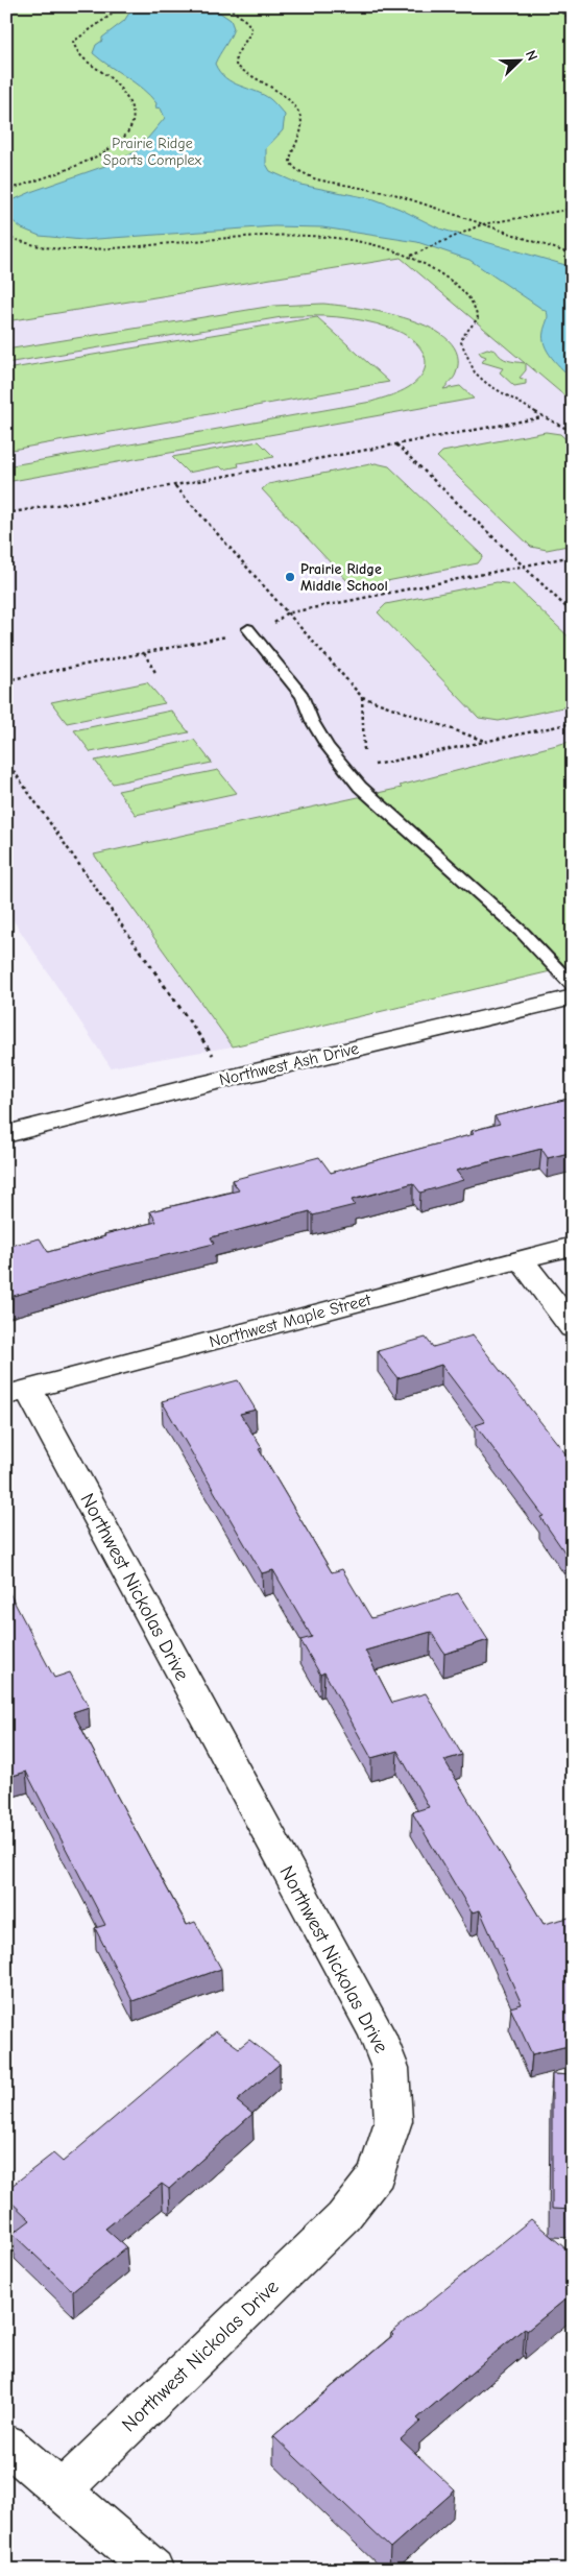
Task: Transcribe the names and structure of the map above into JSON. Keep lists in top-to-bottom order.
{
  "streets": {
    "street": ["Northwest Ash Drive", "Northwest Maple Street", "Northwest Nickolas Drive"]
  },
  "crossings": [
    ["Northwest Maple Street", "Northwest Nickolas Drive"]
  ],
  "parks": ["Prairie Ridge Sports Complex"],
  "places": ["Prairie Ridge Middle School"],
  "north": "top right"
}
